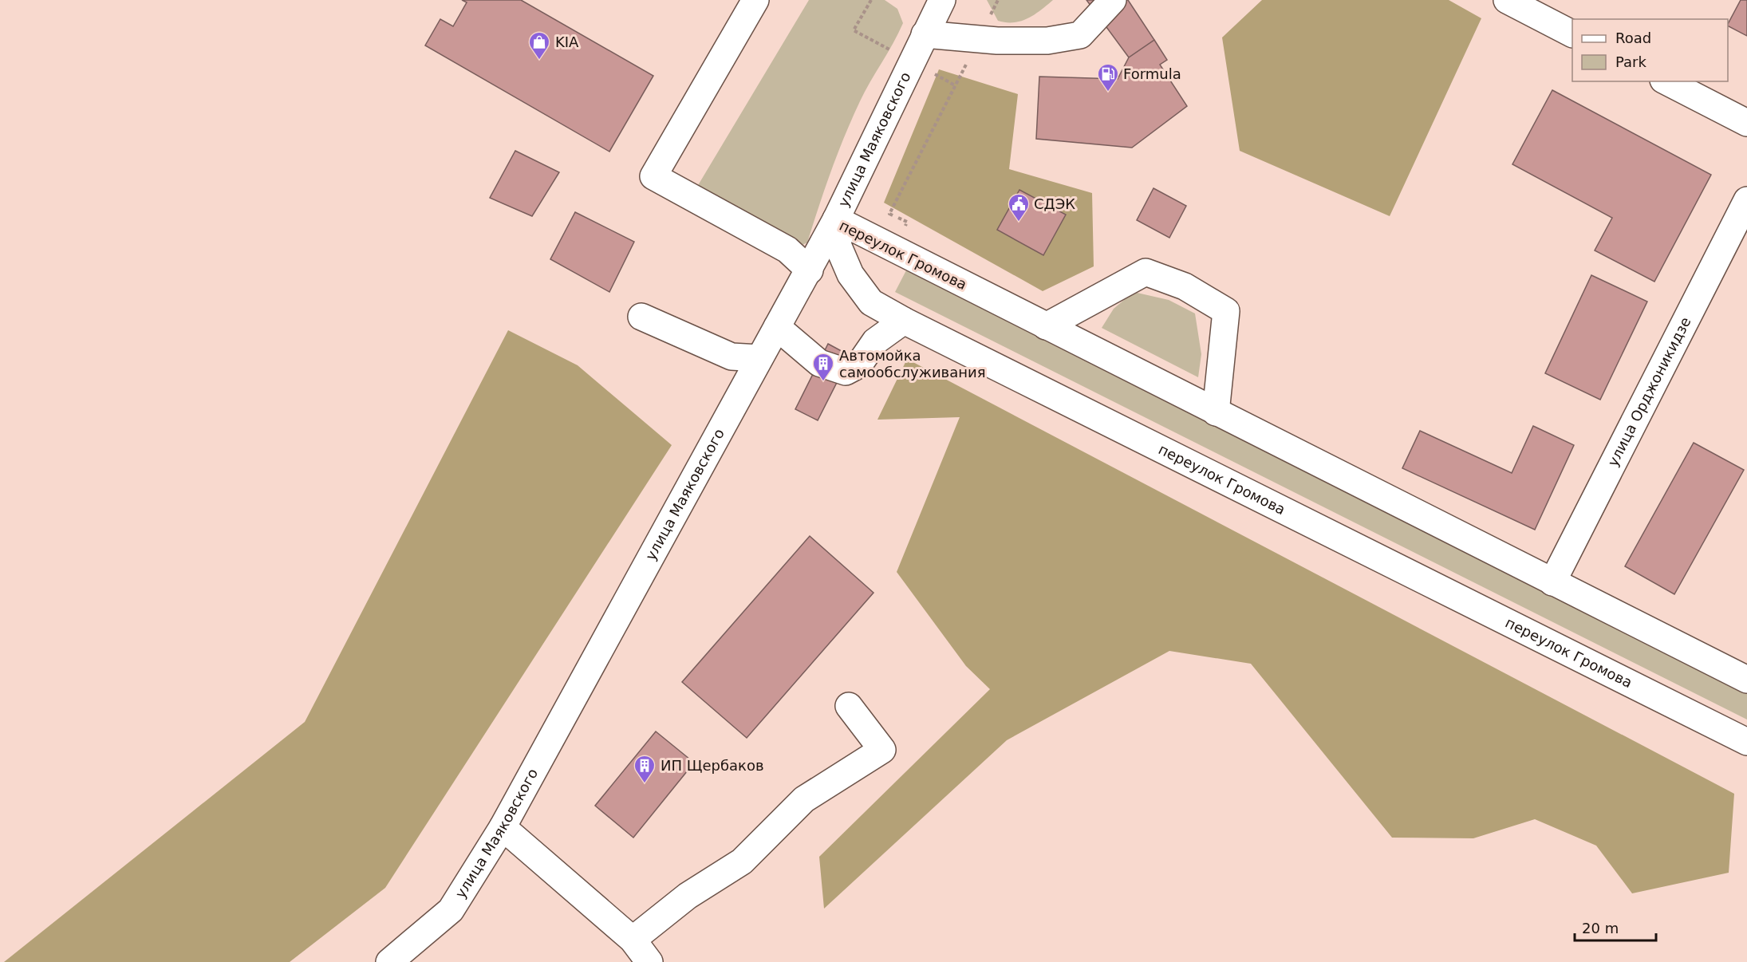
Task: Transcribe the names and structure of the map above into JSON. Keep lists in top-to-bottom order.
{
  "streets": {
    "main road": ["улица Маяковского", "переулок Громова", "улица Орджоникидзе"]
  },
  "crossings": [
    ["улица Маяковского", "переулок Громова"],
    ["переулок Громова", "улица Орджоникидзе"]
  ],
  "places": {
    "shop": ["KIA"],
    "fuel station": ["Formula"],
    "public building": ["СДЭК"],
    "building": ["Автомойка самообслуживания", "ИП Щербаков"]
  },
  "legend": ["Road", "Park"],
  "scale_bar": "20 m"
}
